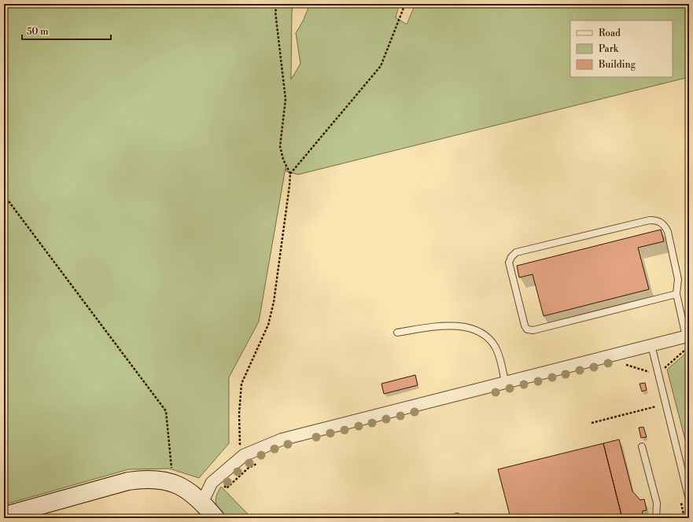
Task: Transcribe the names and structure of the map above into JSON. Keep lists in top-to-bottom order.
{
  "legend": ["Road", "Park", "Building"],
  "scale_bar": "50 m"
}
